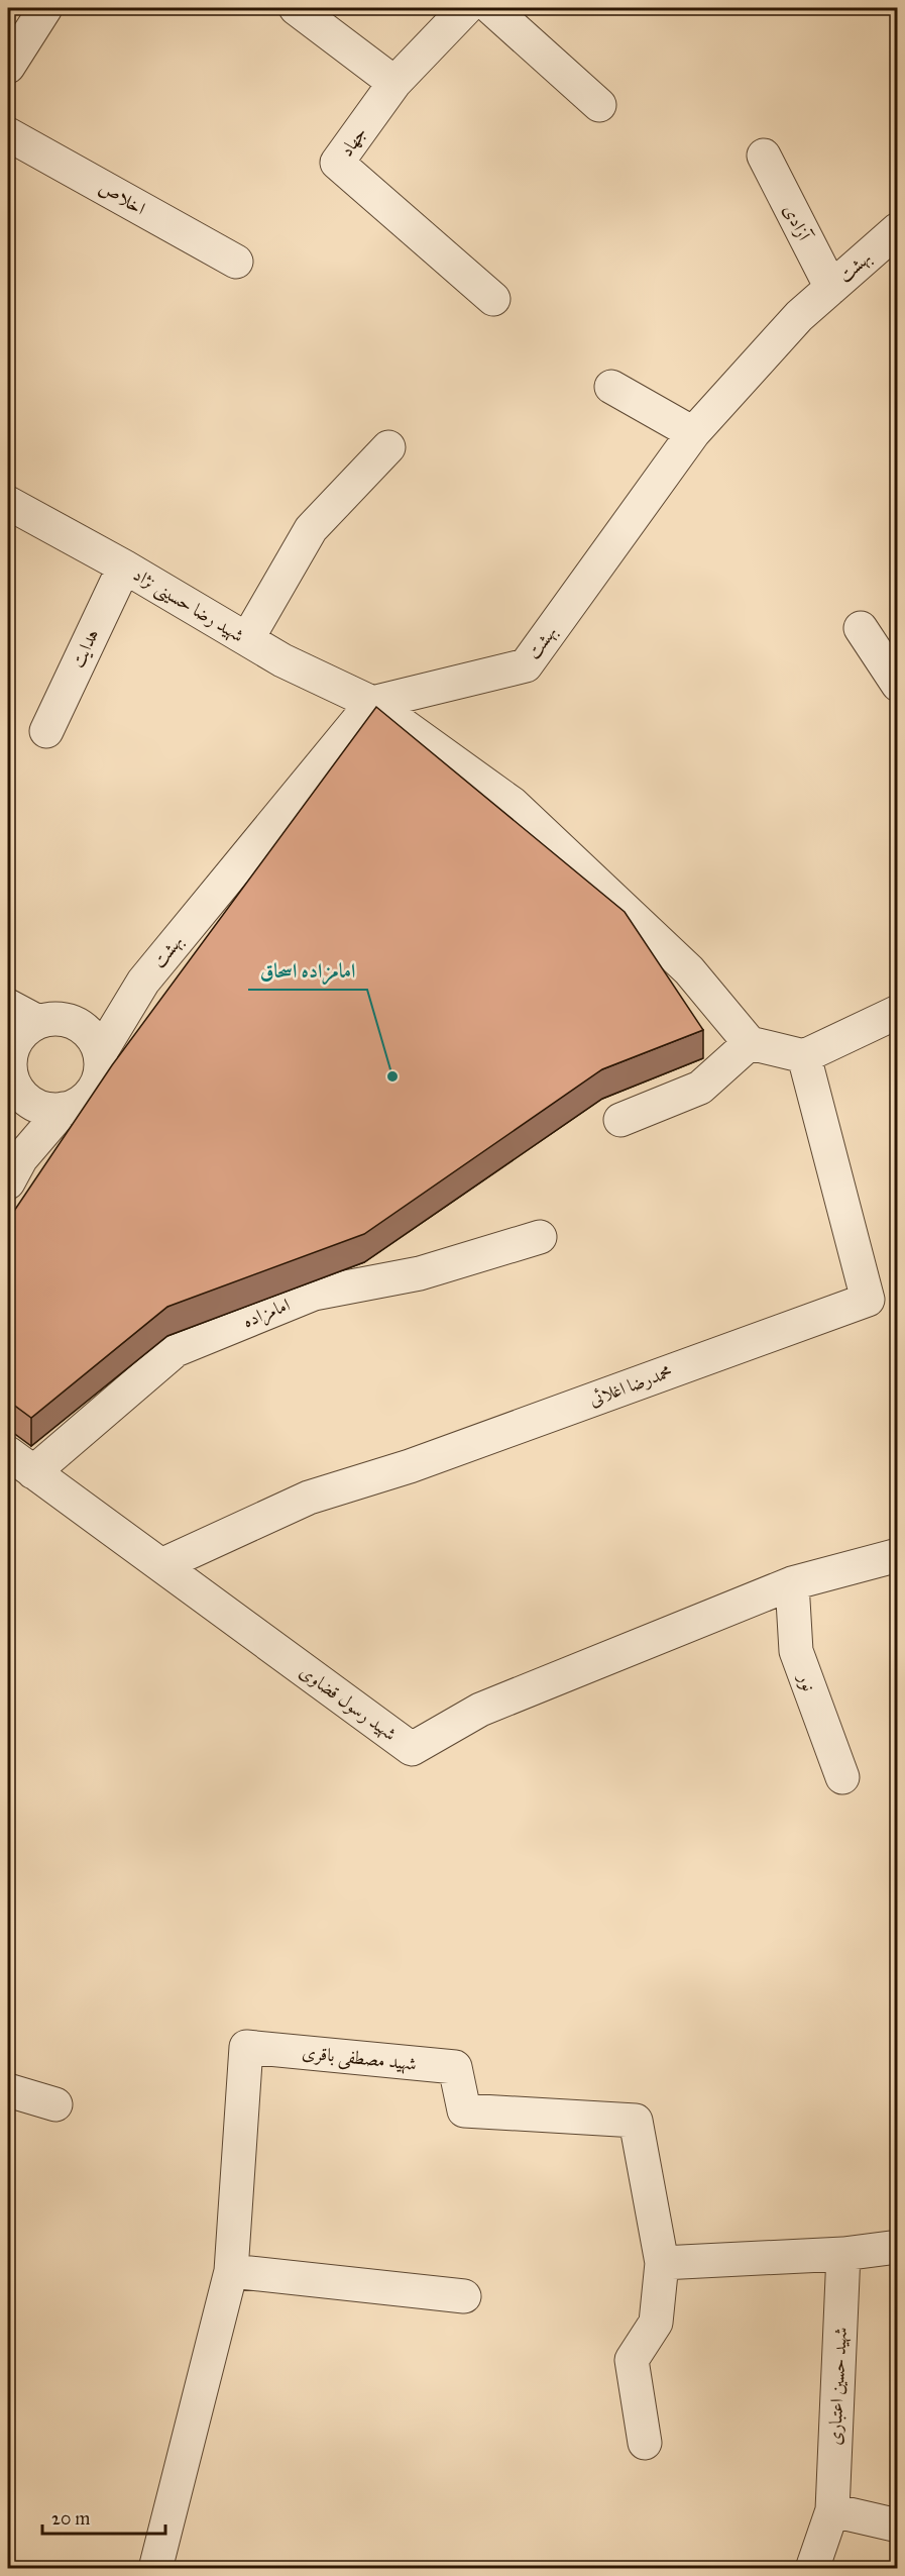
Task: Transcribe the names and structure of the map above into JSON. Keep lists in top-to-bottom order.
{
  "streets": {
    "street": [
      "جهاد",
      "اخلاص",
      "آزادی",
      "بهشت",
      "شهید رضا حسینی نژاد",
      "هدایت",
      "امامزاده",
      "محمدرضا اغلائی",
      "نور",
      "شهید رسول قضاوی",
      "شهید مصطفی باقری",
      "شهید حسین اعتباری"
    ]
  },
  "crossings": [
    ["آزادی", "بهشت"],
    ["بهشت", "شهید رضا حسینی نژاد"],
    ["شهید رضا حسینی نژاد", "هدایت"],
    ["امامزاده", "شهید رسول قضاوی"],
    ["محمدرضا اغلائی", "شهید رسول قضاوی"],
    ["نور", "شهید رسول قضاوی"]
  ],
  "places": ["امامزاده اسحاق"],
  "scale_bar": "20 m"
}
